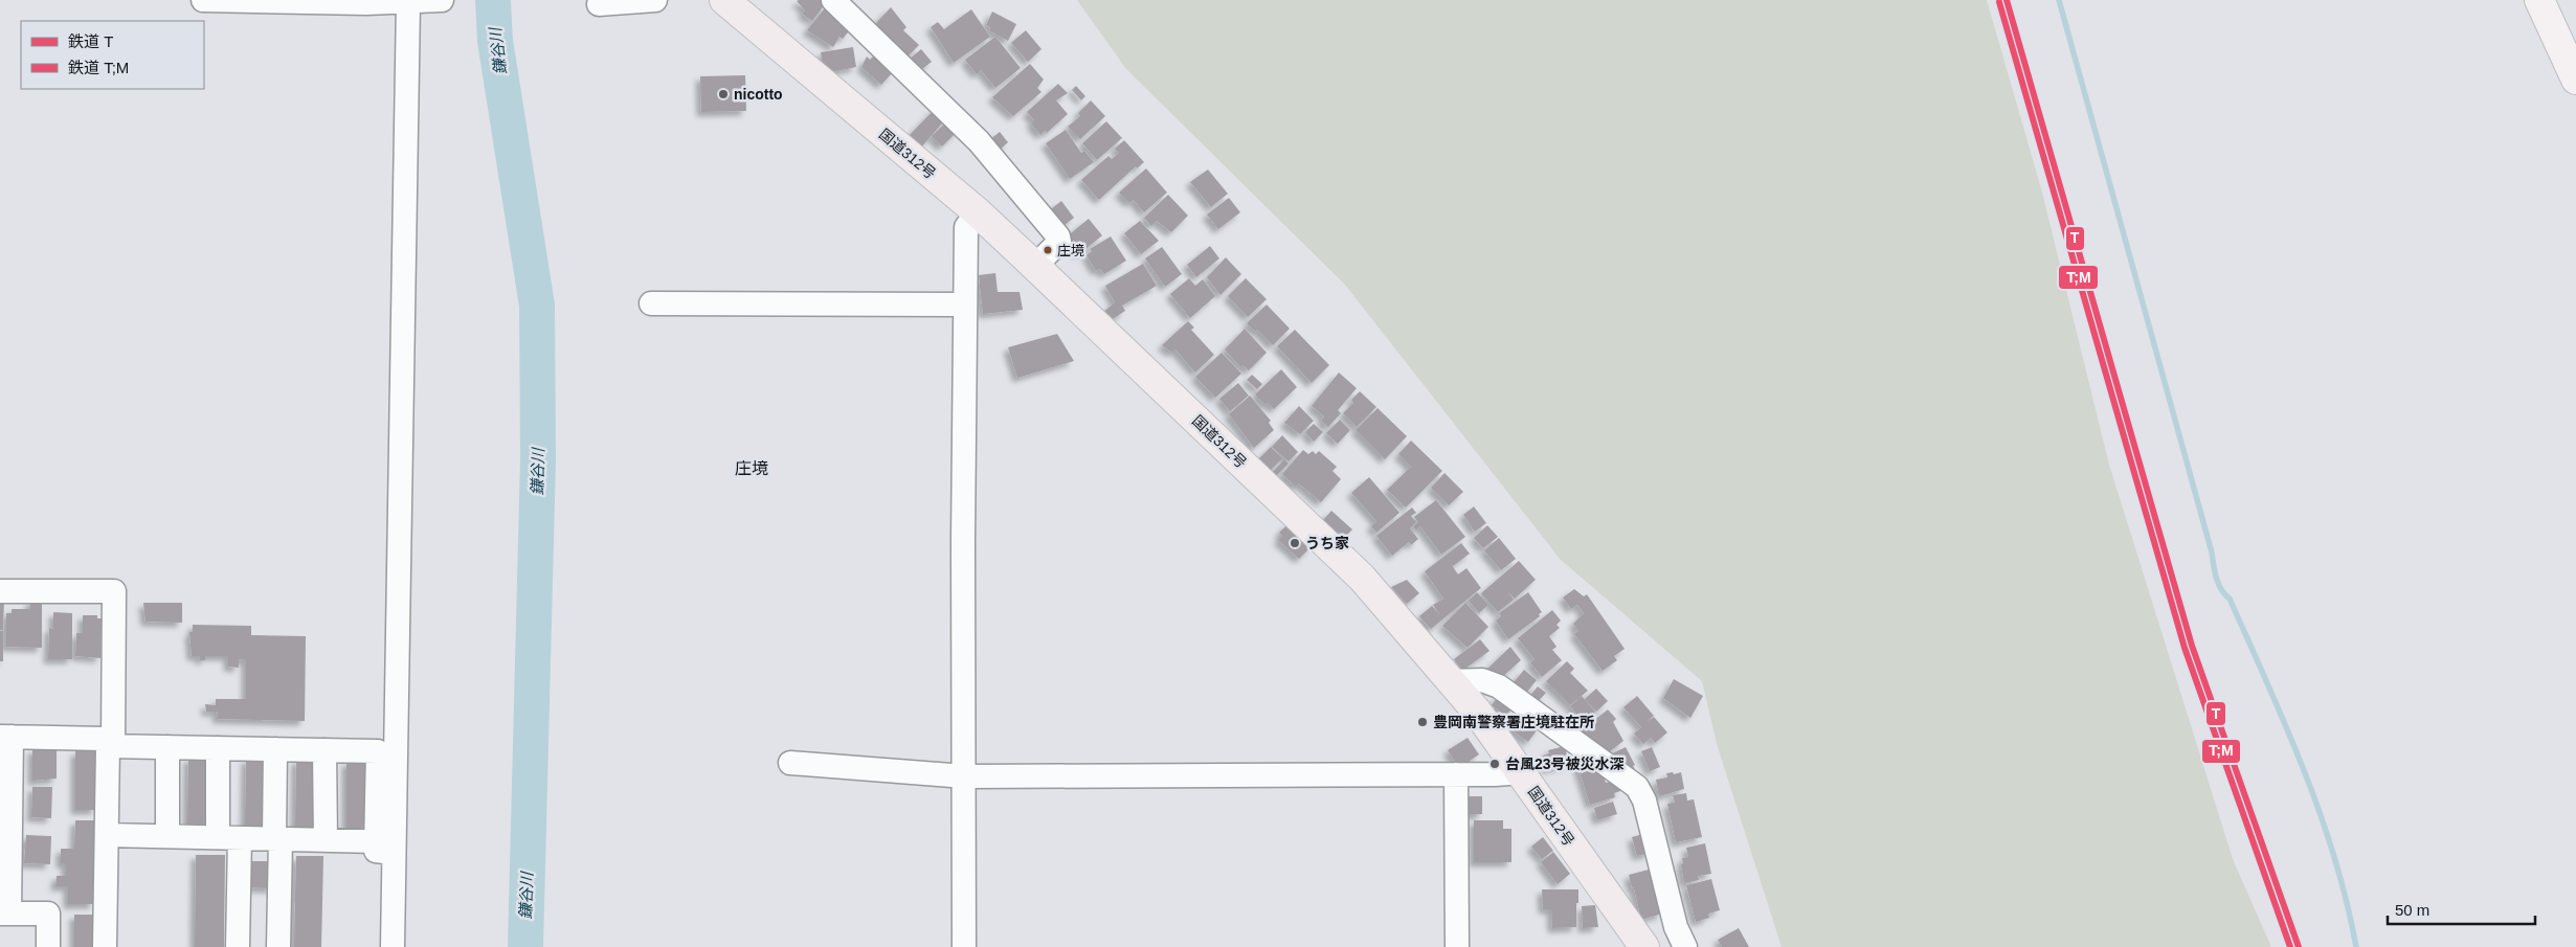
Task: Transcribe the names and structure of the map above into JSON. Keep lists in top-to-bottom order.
{
  "streets": {
    "highway": ["国道312号"]
  },
  "districts": ["庄境"],
  "water": ["鎌谷川"],
  "places": [
    "nicotto",
    "庄境",
    "うち家",
    "豊岡南警察署庄境駐在所",
    "台風23号被災水深"
  ],
  "lines": ["rail line T", "rail line T;M"],
  "legend": ["鉄道 T", "鉄道 T;M"],
  "scale_bar": "50 m"
}
